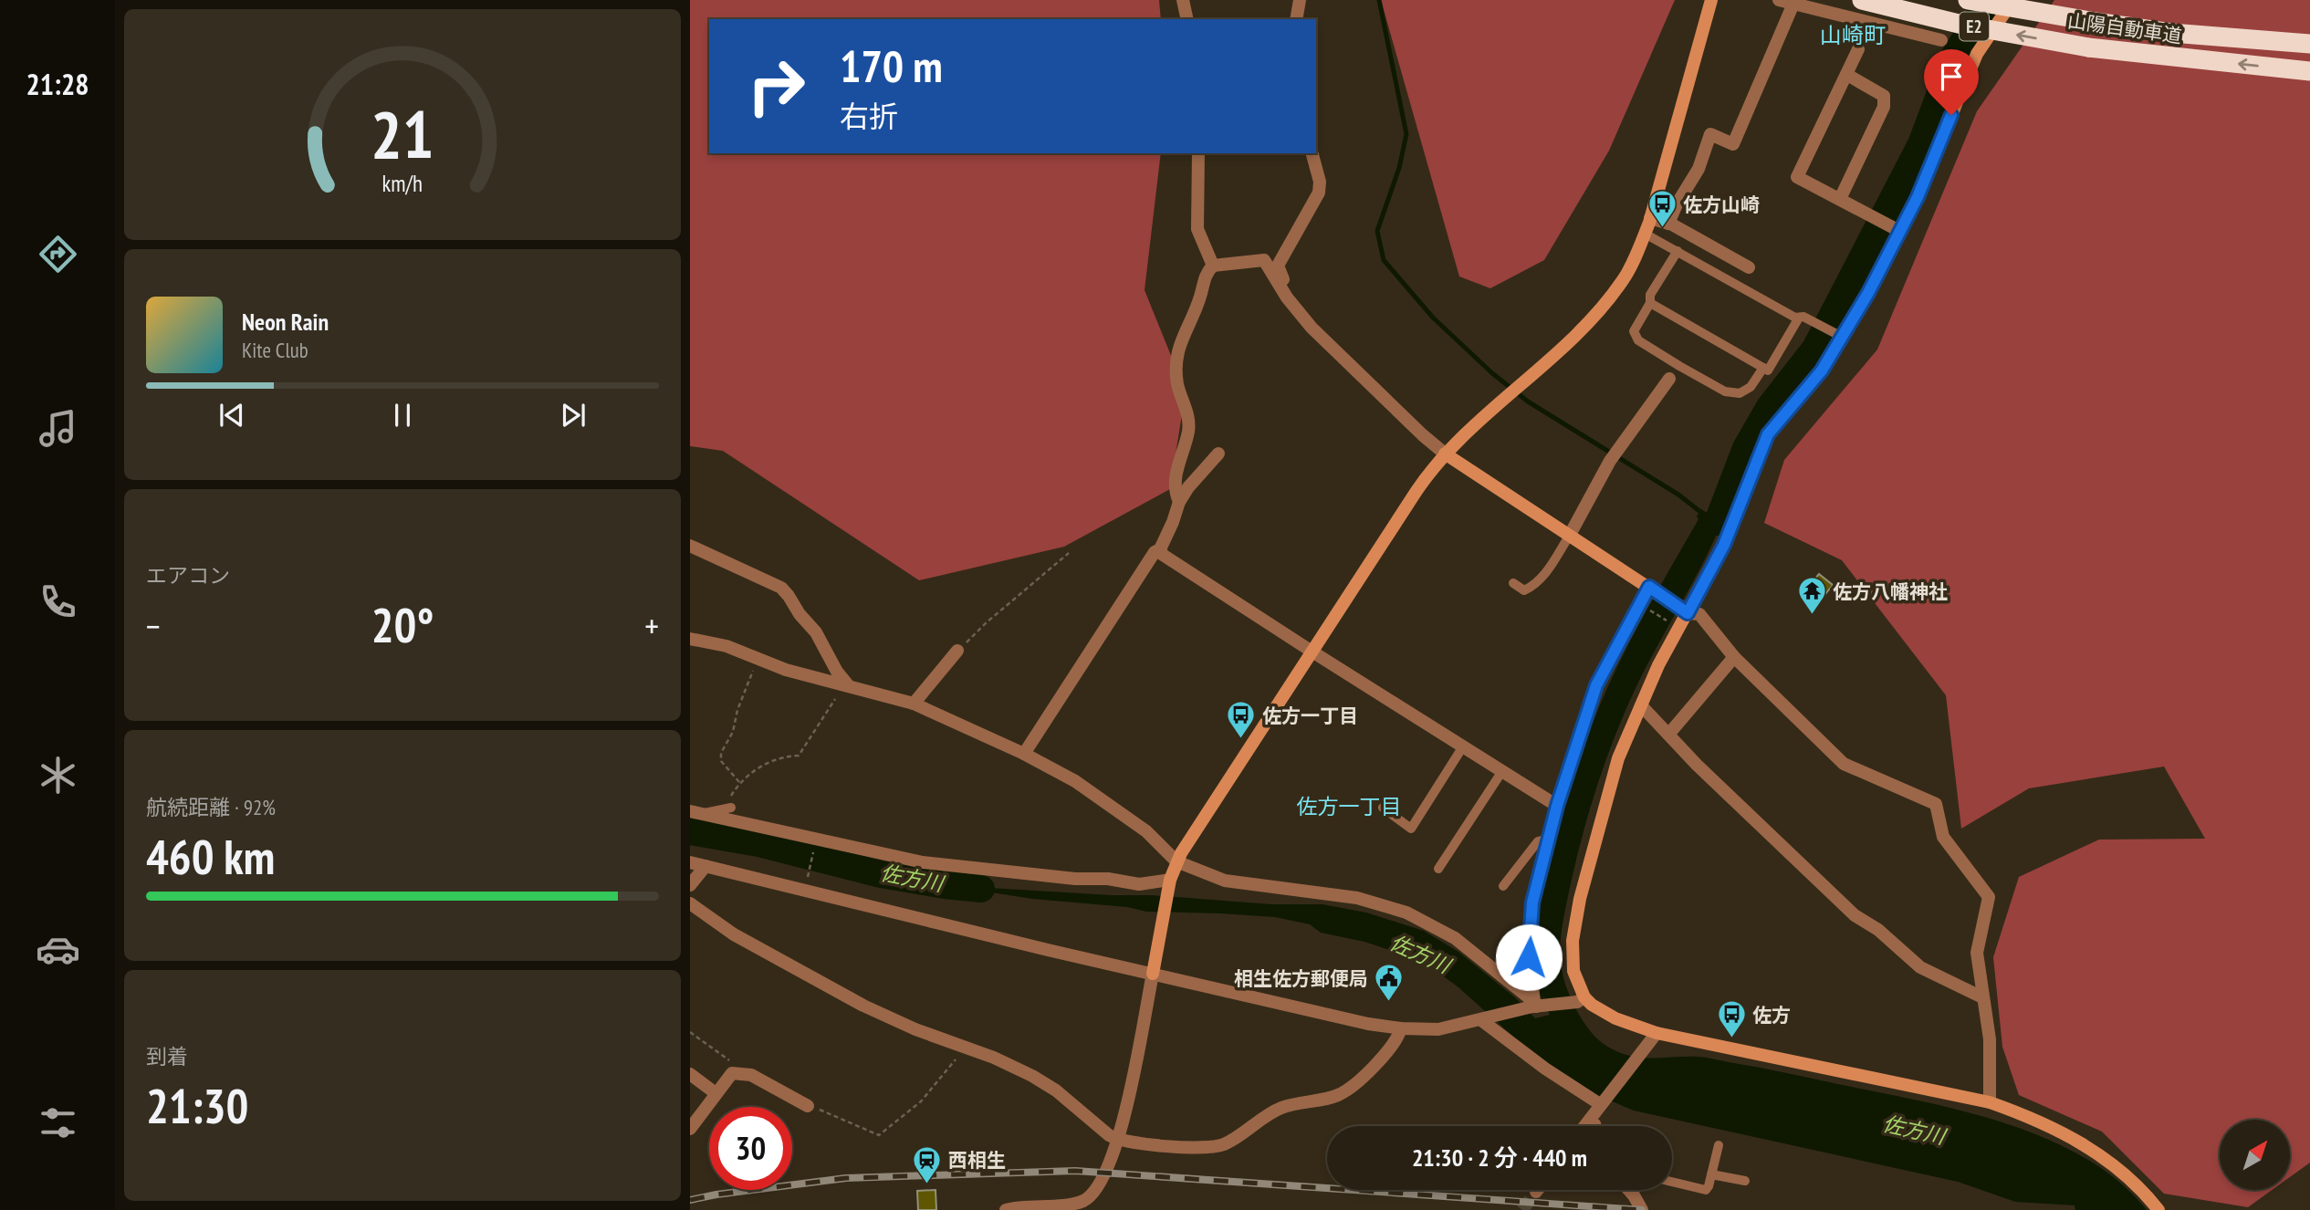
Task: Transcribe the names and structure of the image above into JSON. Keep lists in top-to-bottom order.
{
  "streets": {
    "highway": ["E2", "山陽自動車道"]
  },
  "districts": ["山崎町", "佐方一丁目"],
  "water": ["佐方川"],
  "places": {
    "bus stop": ["佐方山崎", "佐方一丁目", "佐方"],
    "temple": ["佐方八幡神社"],
    "public building": ["相生佐方郵便局"],
    "station": ["西相生"]
  },
  "north": "top right",
  "page": {
    "tabs": "21:28",
    "turn": ["170 m", "右折"],
    "song": ["Neon Rain", "Kite Club"],
    "tile": [
      "エアコン",
      ["航続距離 · 92%", "460 km"],
      ["到着", "21:30"]
    ],
    "heat": ["−", "20°", "+"],
    "limit": "30",
    "trip": "21:30 · 2 分 · 440 m",
    "gauge": ["21", "km/h"]
  }
}
